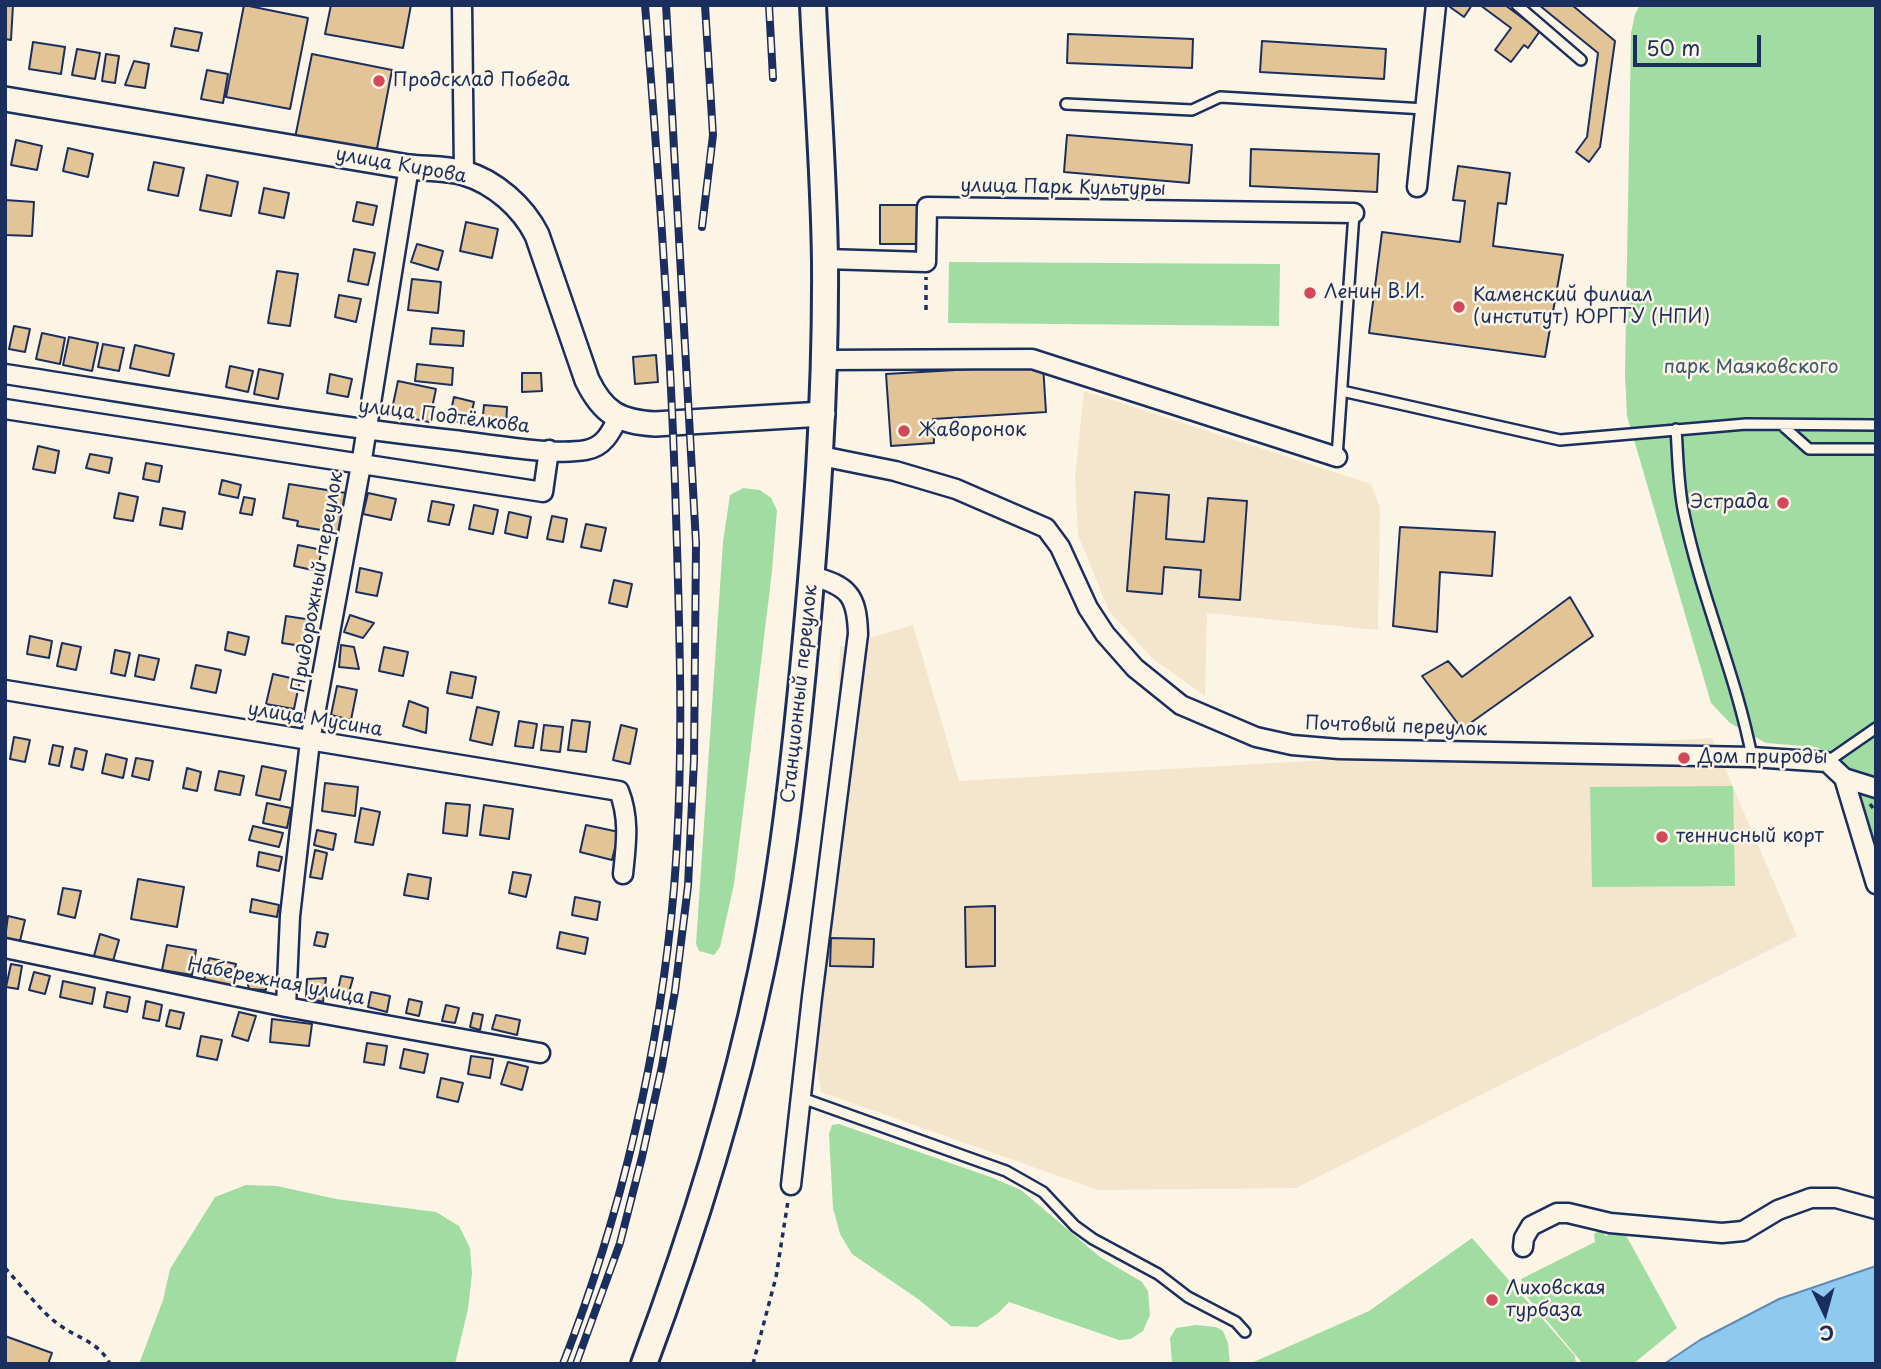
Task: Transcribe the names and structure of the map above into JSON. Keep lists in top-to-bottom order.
{
  "streets": {
    "main road": ["Станционный переулок"],
    "street": [
      "улица Кирова",
      "улица Парк Культуры",
      "улица Подтёлкова",
      "Придорожный переулок",
      "улица Мусина",
      "Почтовый переулок",
      "Набережная улица"
    ]
  },
  "crossings": [
    ["улица Кирова", "Придорожный переулок"],
    ["улица Подтёлкова", "Придорожный переулок"],
    ["Придорожный переулок", "улица Мусина"],
    ["Придорожный переулок", "Набережная улица"],
    ["Станционный переулок", "Почтовый переулок"]
  ],
  "parks": ["парк Маяковского"],
  "places": [
    "Продсклад Победа",
    "Ленин В.И.",
    "Каменский филиал (институт) ЮРГТУ (НПИ)",
    "Жаворонок",
    "Эстрада",
    "Дом природы",
    "теннисный корт",
    "Лиховская турбаза"
  ],
  "scale_bar": "50 m",
  "north": "bottom"
}
